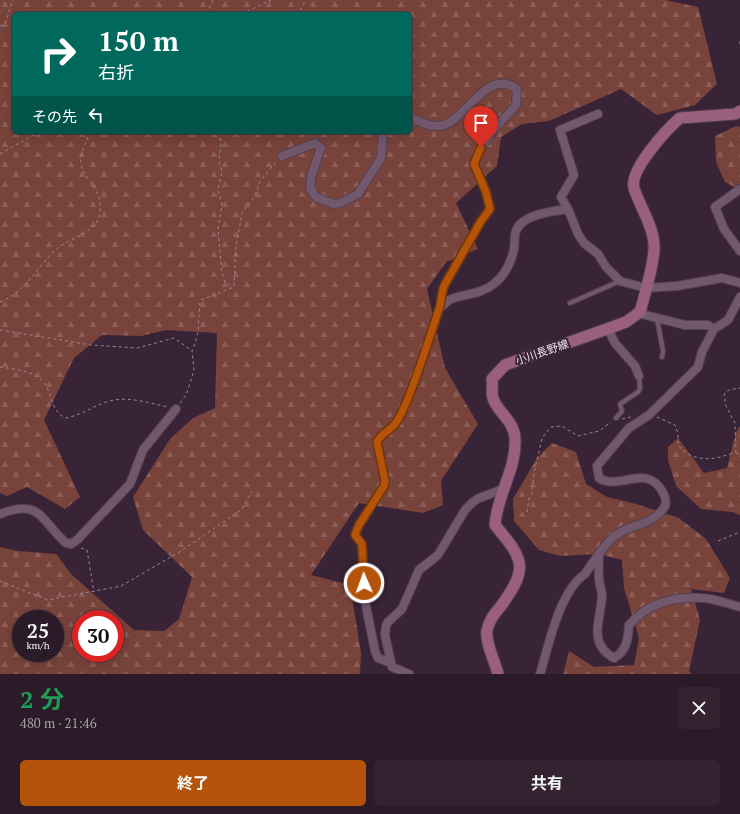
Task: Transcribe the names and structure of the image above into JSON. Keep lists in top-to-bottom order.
{
  "streets": {
    "main road": ["小川長野線"]
  },
  "page": {
    "turn": ["150 m", "右折"],
    "then": "その先",
    "speed": "25 km/h",
    "limit": "30",
    "heading": ["2 分", "480 m · 21:46"],
    "buttons": ["終了", "共有"]
  }
}
